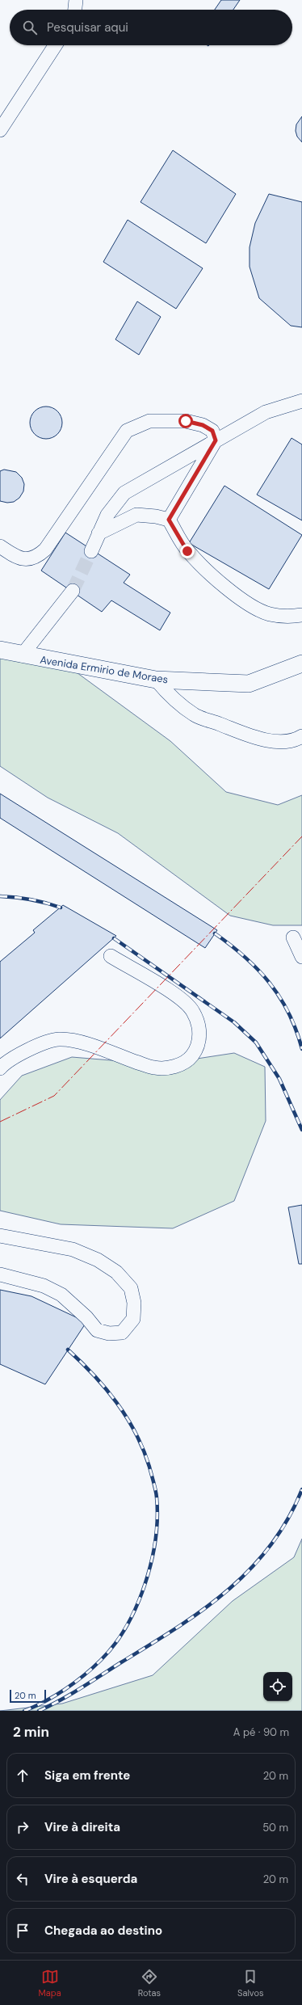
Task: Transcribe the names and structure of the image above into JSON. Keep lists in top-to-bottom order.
{
  "streets": {
    "main road": ["Avenida Ermirio de Moraes"]
  },
  "scale_bar": "20 m",
  "page": {
    "search": "Pesquisar aqui",
    "scale": "20 m",
    "heading": ["2 min", "A pé · 90 m"],
    "list": [
      ["Siga em frente", "20 m"],
      ["Vire à direita", "50 m"],
      ["Vire à esquerda", "20 m"],
      "Chegada ao destino"
    ],
    "nav": ["Mapa", "Rotas", "Salvos"]
  }
}
